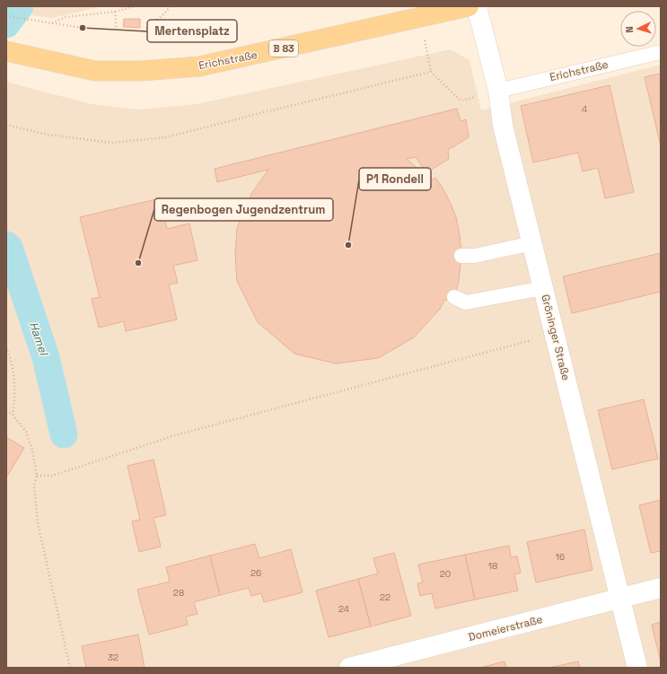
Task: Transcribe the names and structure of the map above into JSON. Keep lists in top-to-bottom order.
{
  "streets": {
    "main road": ["B 83", "Erichstraße"],
    "street": ["Gröninger Straße", "Domeierstraße"]
  },
  "crossings": [
    ["Erichstraße", "Gröninger Straße"],
    ["Gröninger Straße", "Domeierstraße"]
  ],
  "water": ["Hamel"],
  "places": ["Mertensplatz", "P1 Rondell", "Regenbogen Jugendzentrum"],
  "house_numbers": [
    "4",
    "16",
    "18",
    "26",
    "20",
    "28",
    "22",
    "24",
    "32"
  ],
  "north": "left"
}
